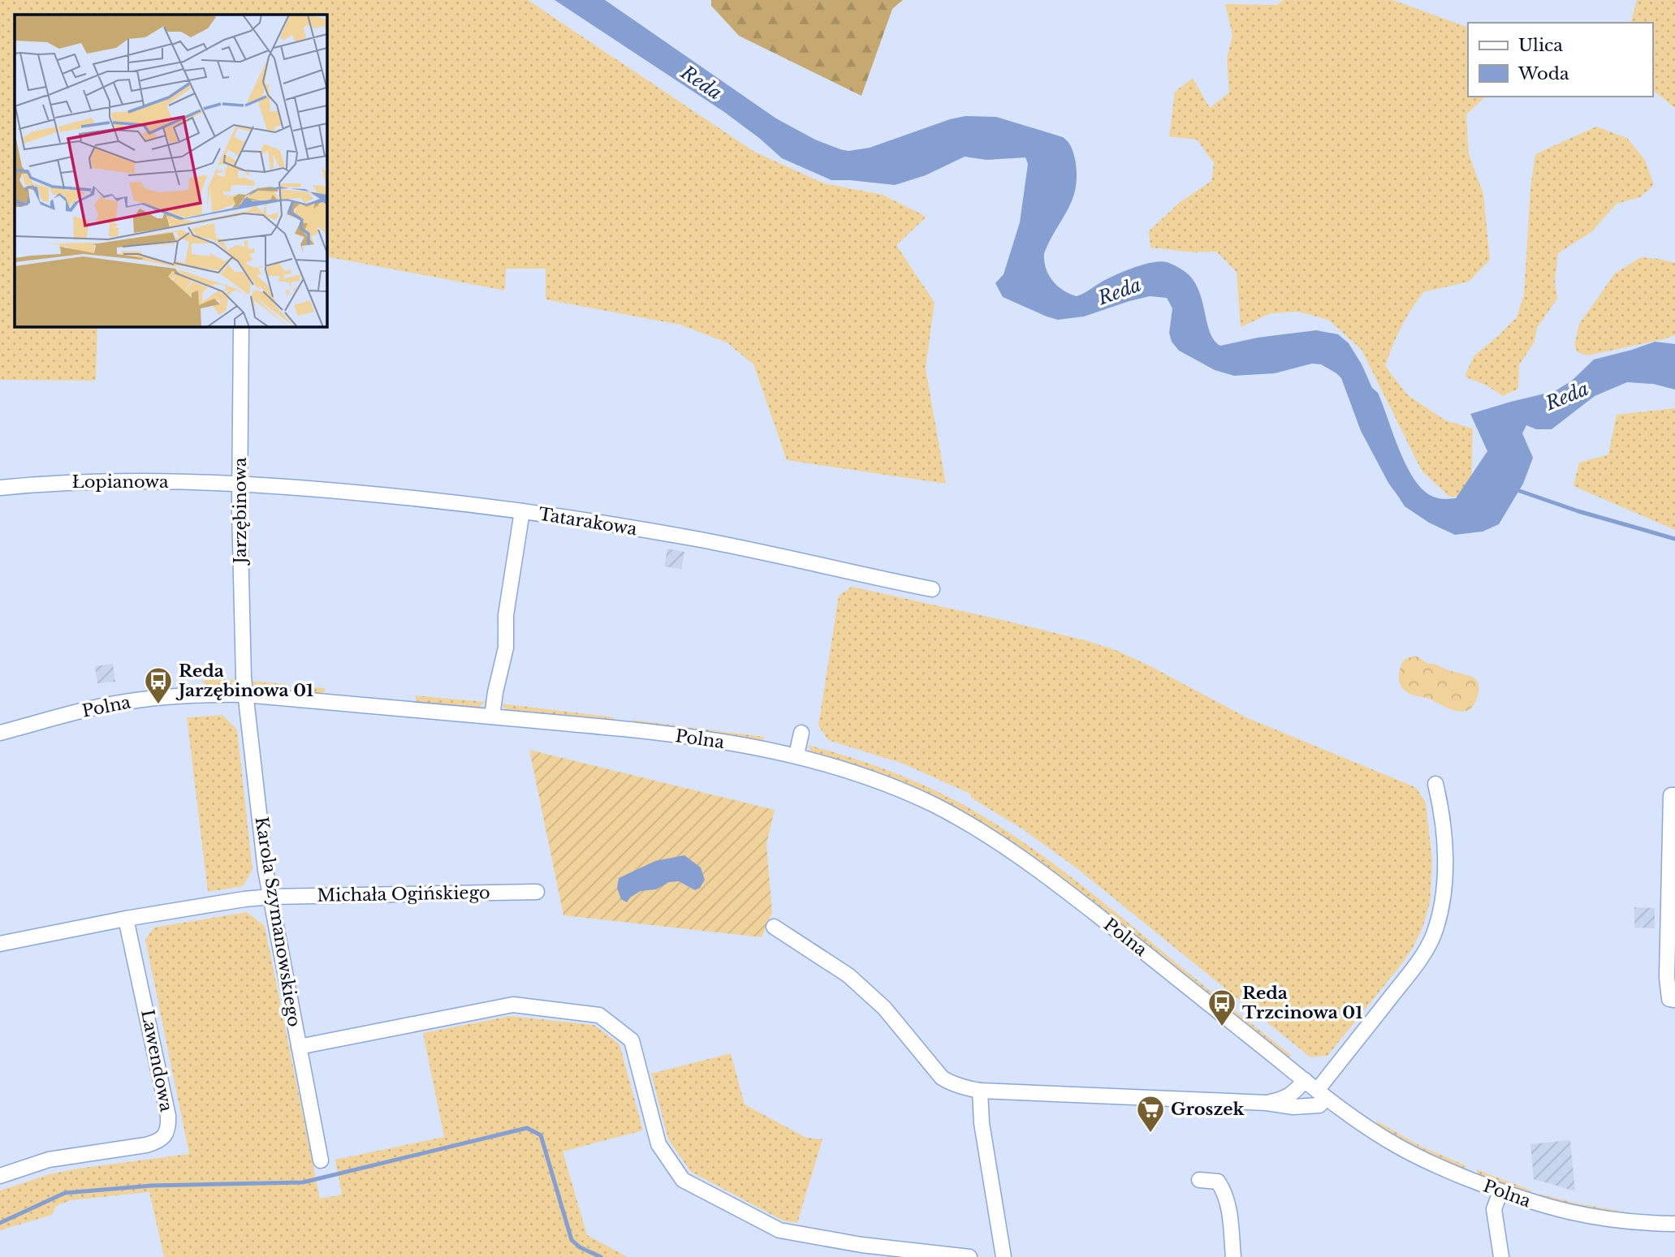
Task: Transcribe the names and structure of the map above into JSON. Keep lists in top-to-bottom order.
{
  "streets": {
    "street": [
      "Łopianowa",
      "Jarzębinowa",
      "Tatarakowa",
      "Polna",
      "Michała Ogińskiego",
      "Karola Szymanowskiego",
      "Lawendowa"
    ]
  },
  "crossings": [
    ["Łopianowa", "Jarzębinowa"],
    ["Łopianowa", "Tatarakowa"],
    ["Jarzębinowa", "Tatarakowa"],
    ["Jarzębinowa", "Polna"],
    ["Jarzębinowa", "Karola Szymanowskiego"],
    ["Polna", "Karola Szymanowskiego"],
    ["Michała Ogińskiego", "Karola Szymanowskiego"]
  ],
  "water": ["Reda"],
  "places": {
    "bus stop": ["Reda Jarzębinowa 01", "Reda Trzcinowa 01"],
    "supermarket": ["Groszek"]
  },
  "legend": ["Ulica", "Woda"]
}
